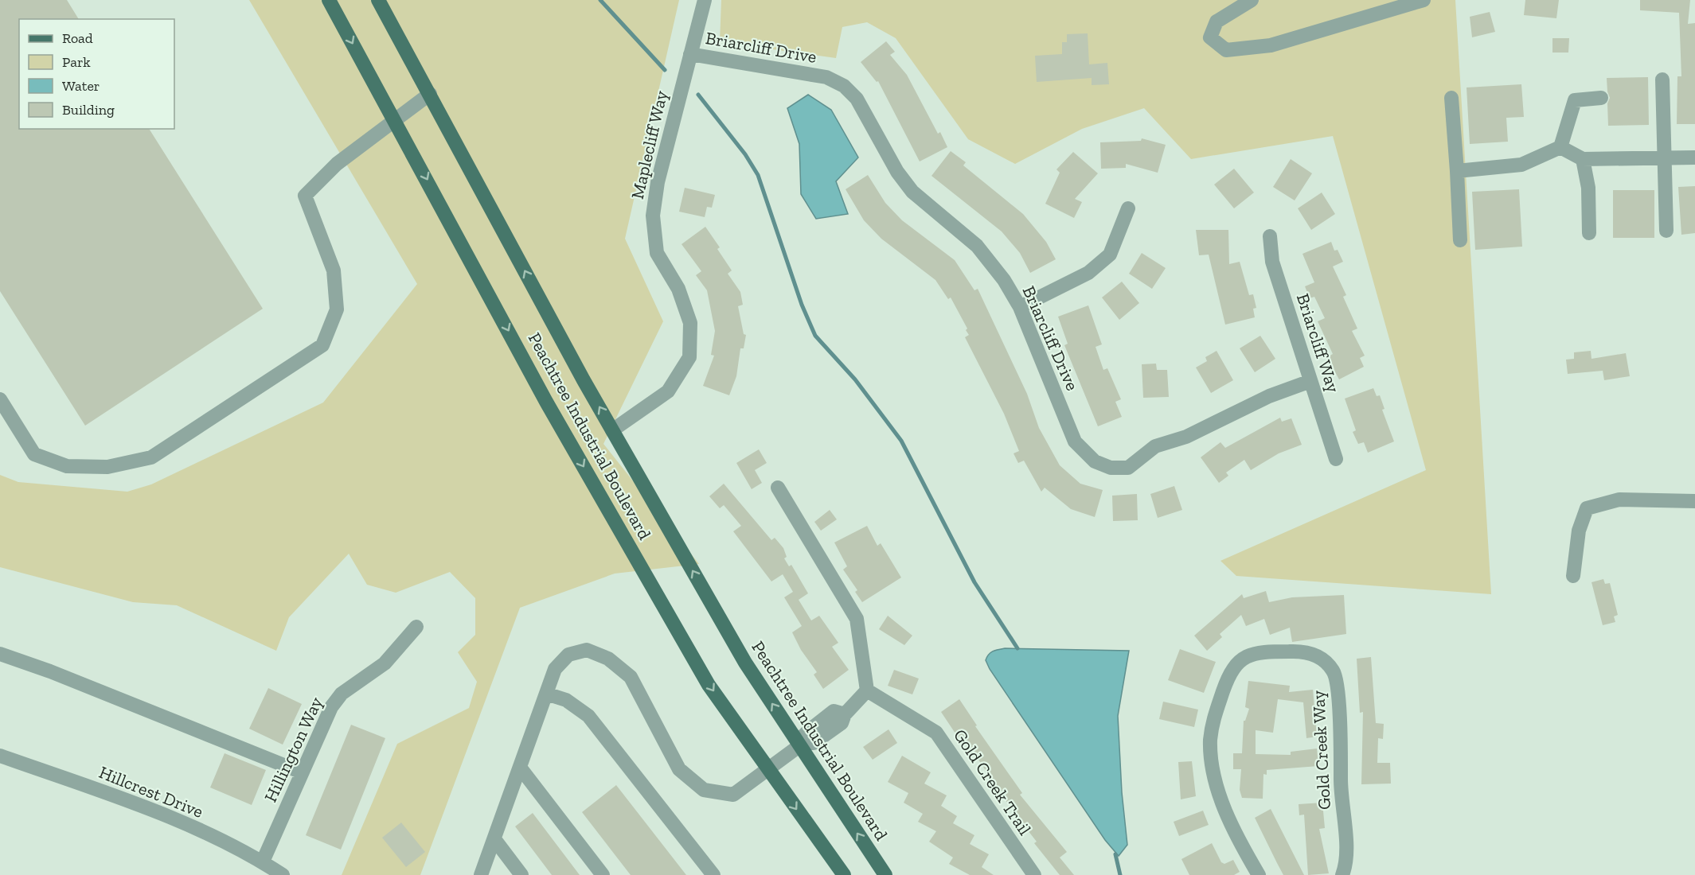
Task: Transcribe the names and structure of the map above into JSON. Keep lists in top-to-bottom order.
{
  "streets": {
    "main road": ["Peachtree Industrial Boulevard"],
    "street": [
      "Briarcliff Drive",
      "Maplecliff Way",
      "Briarcliff Way",
      "Hillington Way",
      "Gold Creek Way",
      "Gold Creek Trail",
      "Hillcrest Drive"
    ]
  },
  "crossings": [
    ["Briarcliff Drive", "Maplecliff Way"],
    ["Briarcliff Drive", "Briarcliff Way"],
    ["Maplecliff Way", "Peachtree Industrial Boulevard"],
    ["Hillington Way", "Hillcrest Drive"]
  ],
  "legend": [
    "Road",
    "Park",
    "Water",
    "Building"
  ]
}
